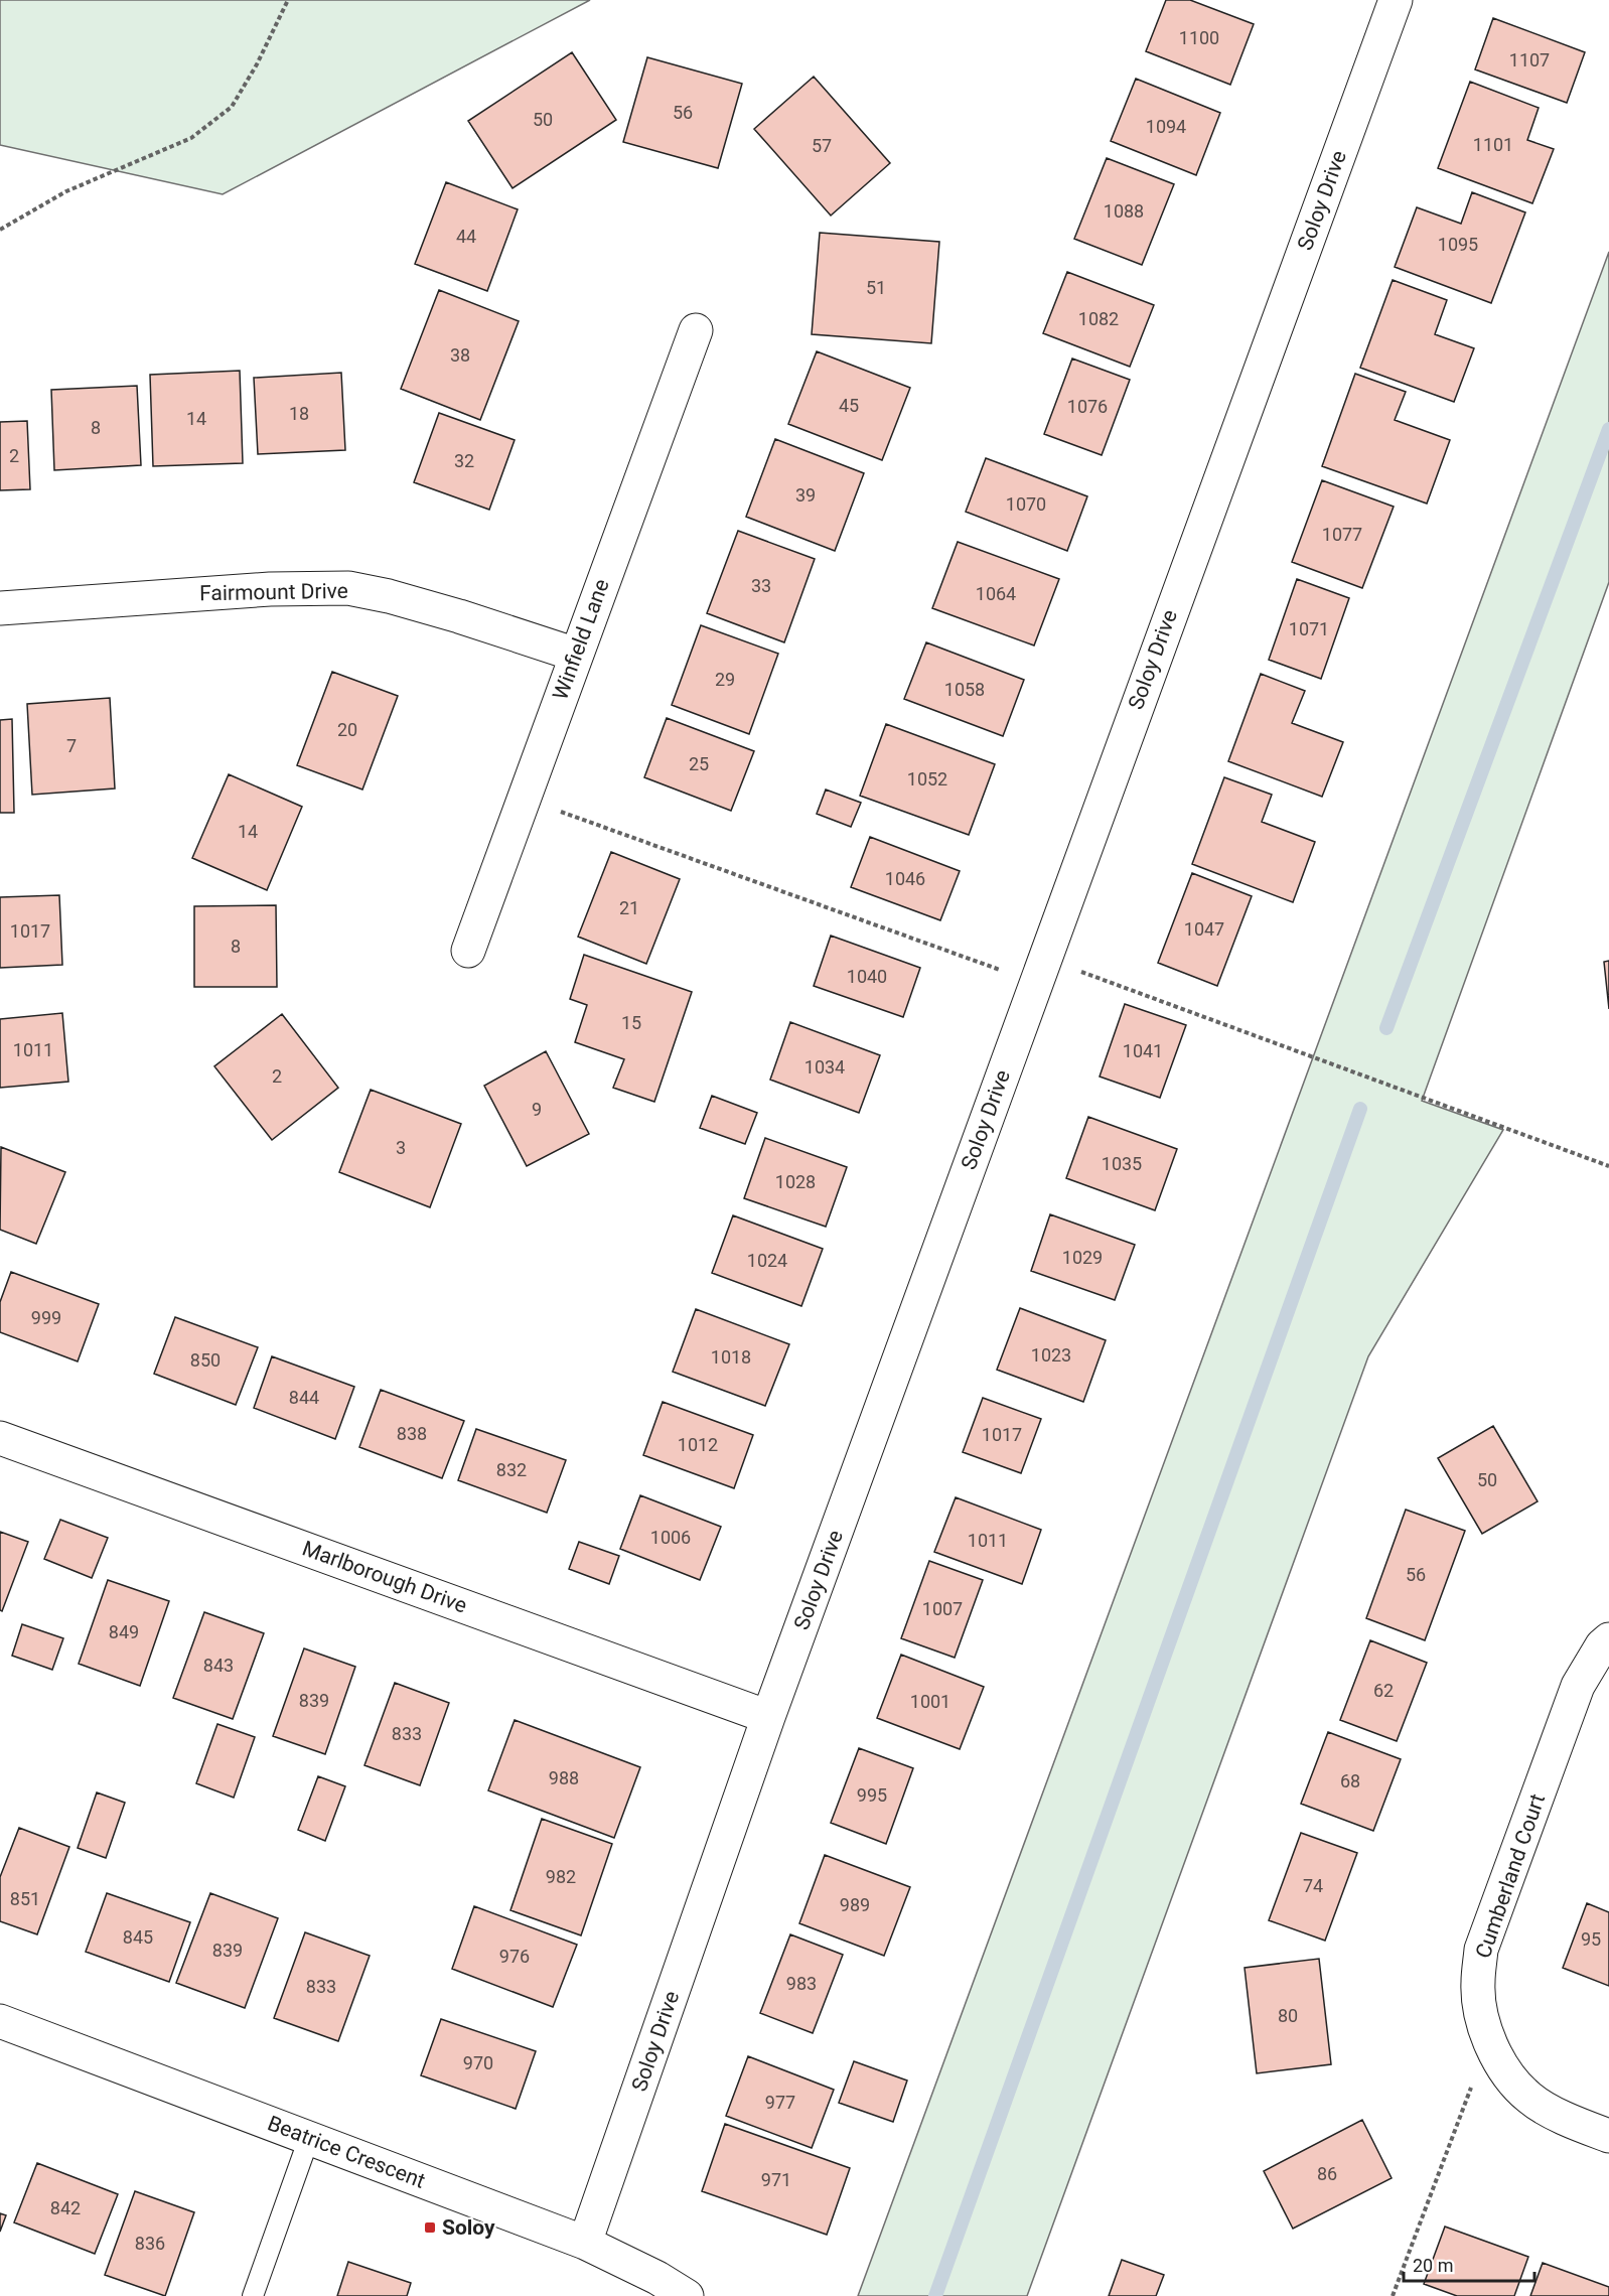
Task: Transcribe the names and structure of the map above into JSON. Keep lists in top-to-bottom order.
{
  "streets": {
    "street": [
      "Soloy Drive",
      "Fairmount Drive",
      "Winfield Lane",
      "Marlborough Drive",
      "Cumberland Court",
      "Beatrice Crescent"
    ]
  },
  "crossings": [
    ["Soloy Drive", "Marlborough Drive"],
    ["Soloy Drive", "Beatrice Crescent"],
    ["Fairmount Drive", "Winfield Lane"]
  ],
  "places": {
    "transit": ["Soloy"]
  },
  "house_numbers": [
    "1100",
    "1107",
    "56",
    "50",
    "1094",
    "1101",
    "57",
    "1088",
    "44",
    "1095",
    "51",
    "1082",
    "38",
    "45",
    "1076",
    "18",
    "14",
    "8",
    "2",
    "32",
    "39",
    "1070",
    "1077",
    "33",
    "1064",
    "1071",
    "29",
    "1058",
    "20",
    "7",
    "25",
    "1052",
    "14",
    "1046",
    "21",
    "1047",
    "1017",
    "8",
    "1040",
    "15",
    "1011",
    "1041",
    "1034",
    "2",
    "9",
    "3",
    "1035",
    "1028",
    "1029",
    "1024",
    "999",
    "1023",
    "1018",
    "850",
    "844",
    "838",
    "1017",
    "1012",
    "832",
    "50",
    "1006",
    "1011",
    "56",
    "1007",
    "849",
    "843",
    "62",
    "839",
    "1001",
    "833",
    "988",
    "68",
    "995",
    "982",
    "74",
    "851",
    "989",
    "845",
    "95",
    "839",
    "976",
    "983",
    "833",
    "80",
    "970",
    "977",
    "86",
    "971",
    "842",
    "836"
  ],
  "scale_bar": "20 m"
}
